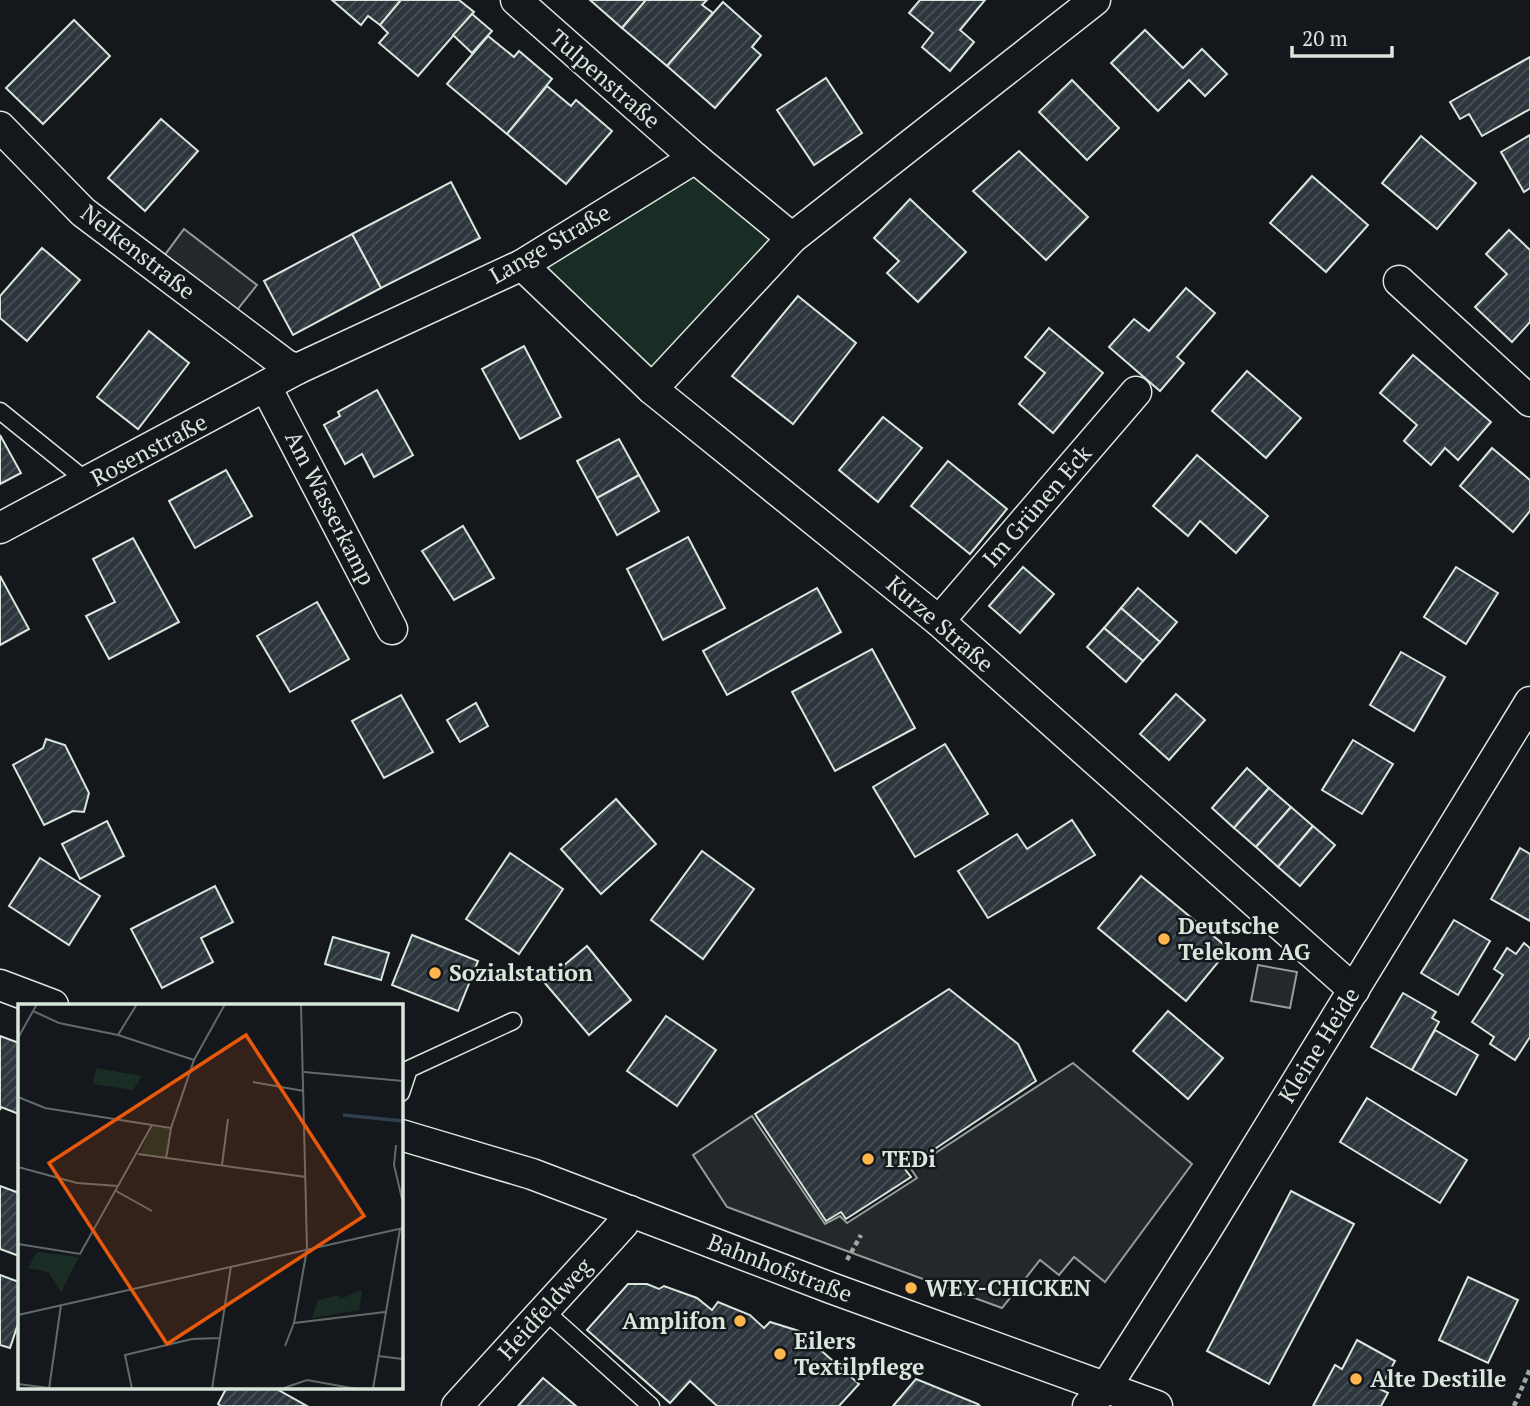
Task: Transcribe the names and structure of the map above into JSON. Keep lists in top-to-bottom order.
{
  "streets": {
    "street": [
      "Tulpenstraße",
      "Lange Straße",
      "Nelkenstraße",
      "Rosenstraße",
      "Im Grünen Eck",
      "Am Wasserkamp",
      "Kurze Straße",
      "Kleine Heide",
      "Bahnhofstraße",
      "Heidfeldweg"
    ]
  },
  "crossings": [
    ["Tulpenstraße", "Lange Straße"],
    ["Lange Straße", "Nelkenstraße"],
    ["Lange Straße", "Rosenstraße"],
    ["Lange Straße", "Kurze Straße"],
    ["Nelkenstraße", "Rosenstraße"],
    ["Rosenstraße", "Am Wasserkamp"],
    ["Im Grünen Eck", "Kurze Straße"],
    ["Kurze Straße", "Kleine Heide"],
    ["Kleine Heide", "Bahnhofstraße"],
    ["Bahnhofstraße", "Heidfeldweg"]
  ],
  "places": [
    "Deutsche Telekom AG",
    "Sozialstation",
    "TEDi",
    "WEY-CHICKEN",
    "Amplifon",
    "Eilers Textilpflege",
    "Alte Destille"
  ],
  "scale_bar": "20 m"
}
